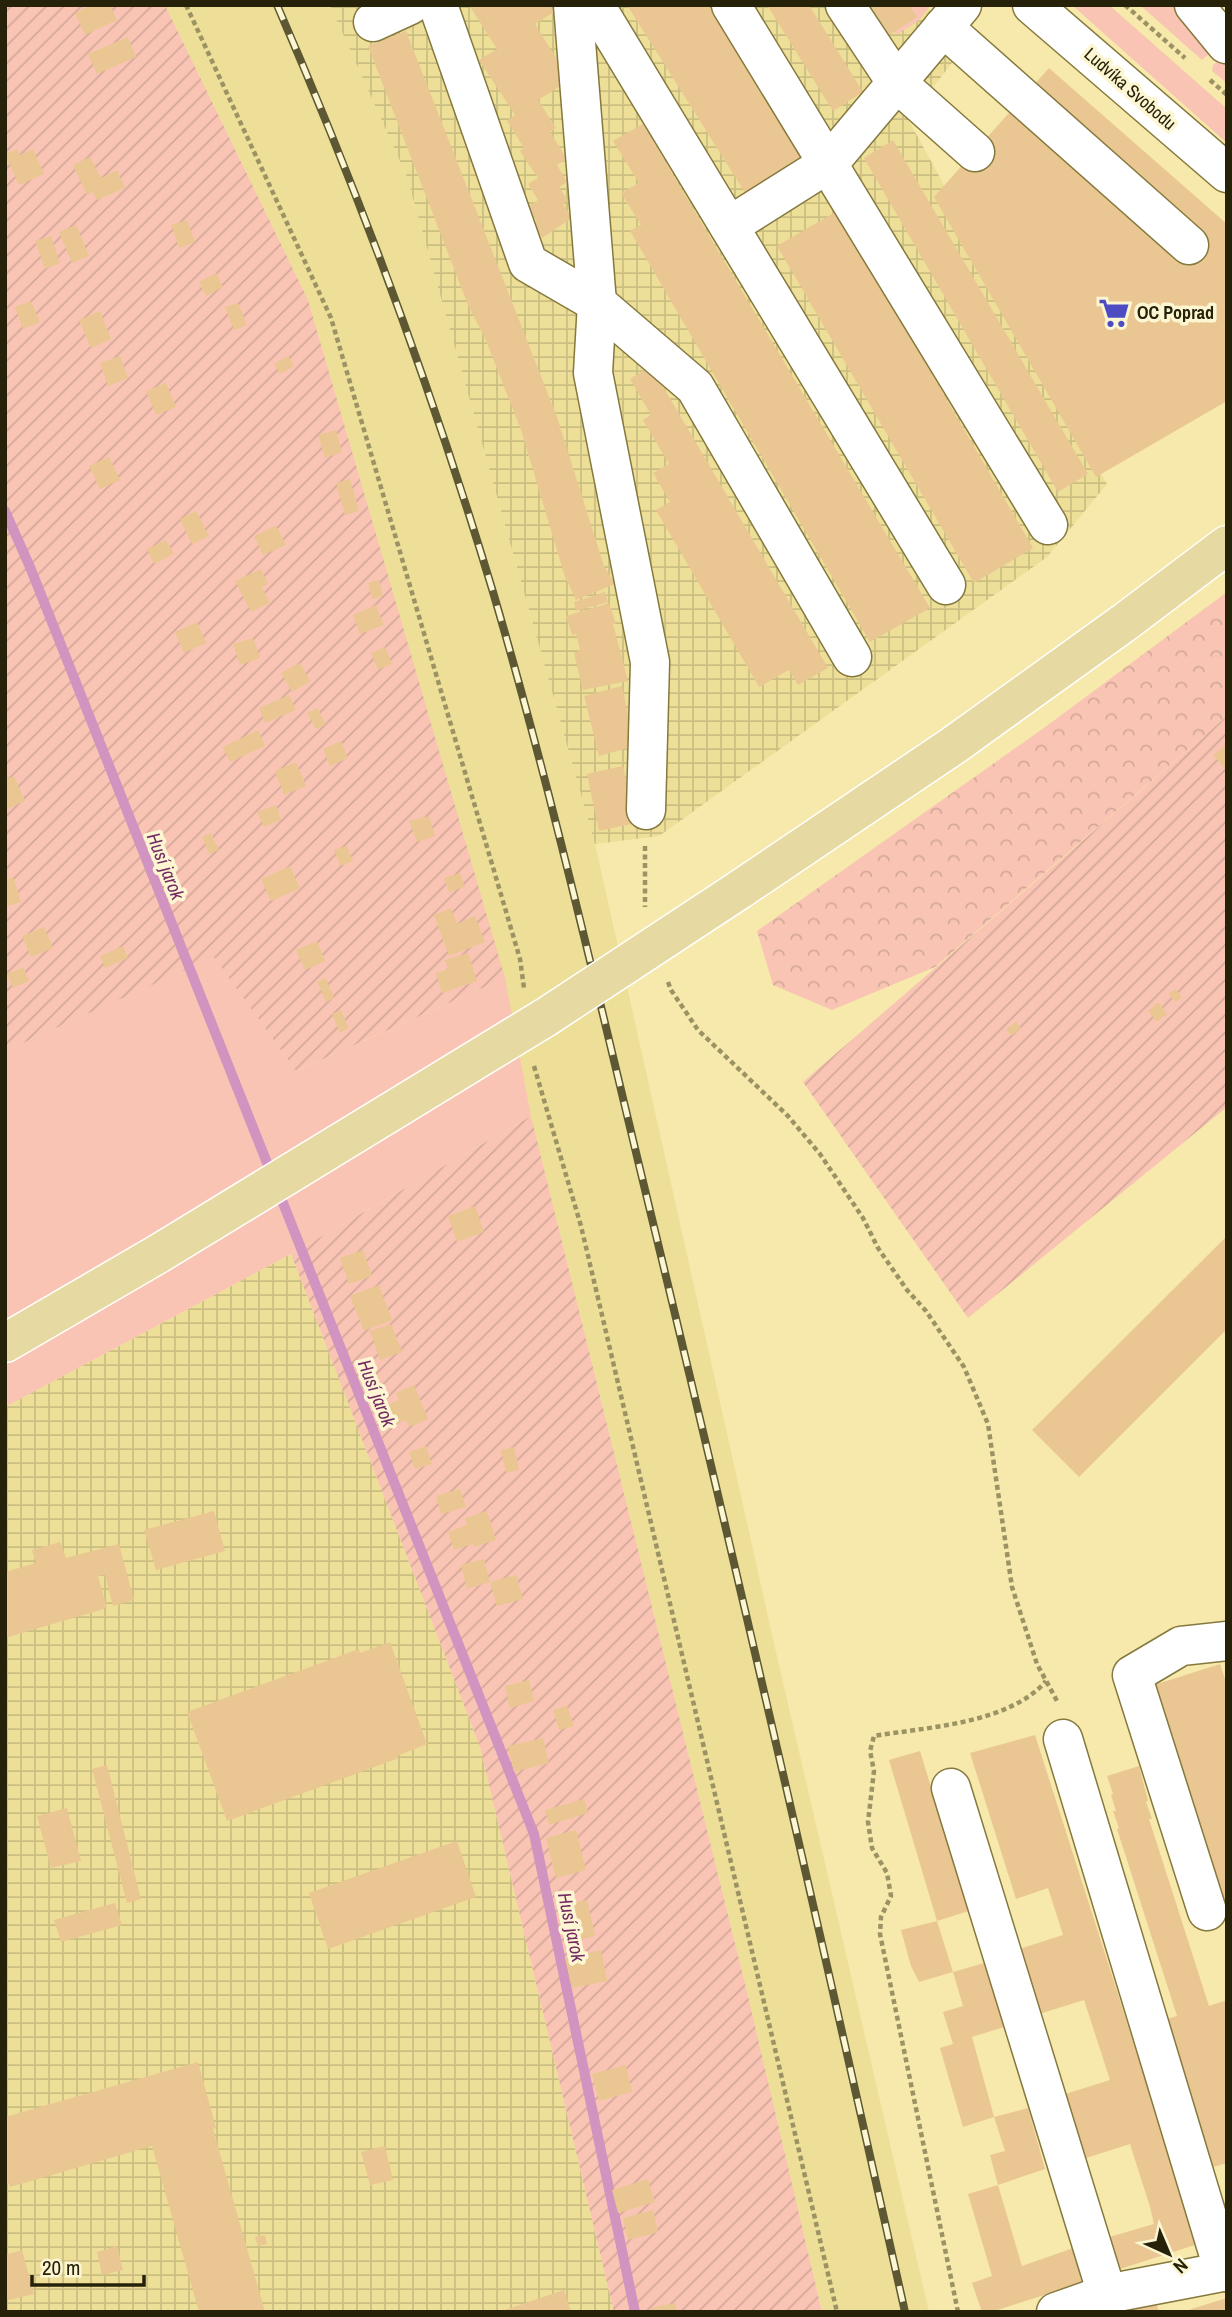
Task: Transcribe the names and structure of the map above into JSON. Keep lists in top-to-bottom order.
{
  "streets": {
    "street": ["Ludvíka Svobodu"]
  },
  "water": ["Husí jarok"],
  "places": {
    "supermarket": ["OC Poprad"]
  },
  "scale_bar": "20 m",
  "north": "bottom right"
}
